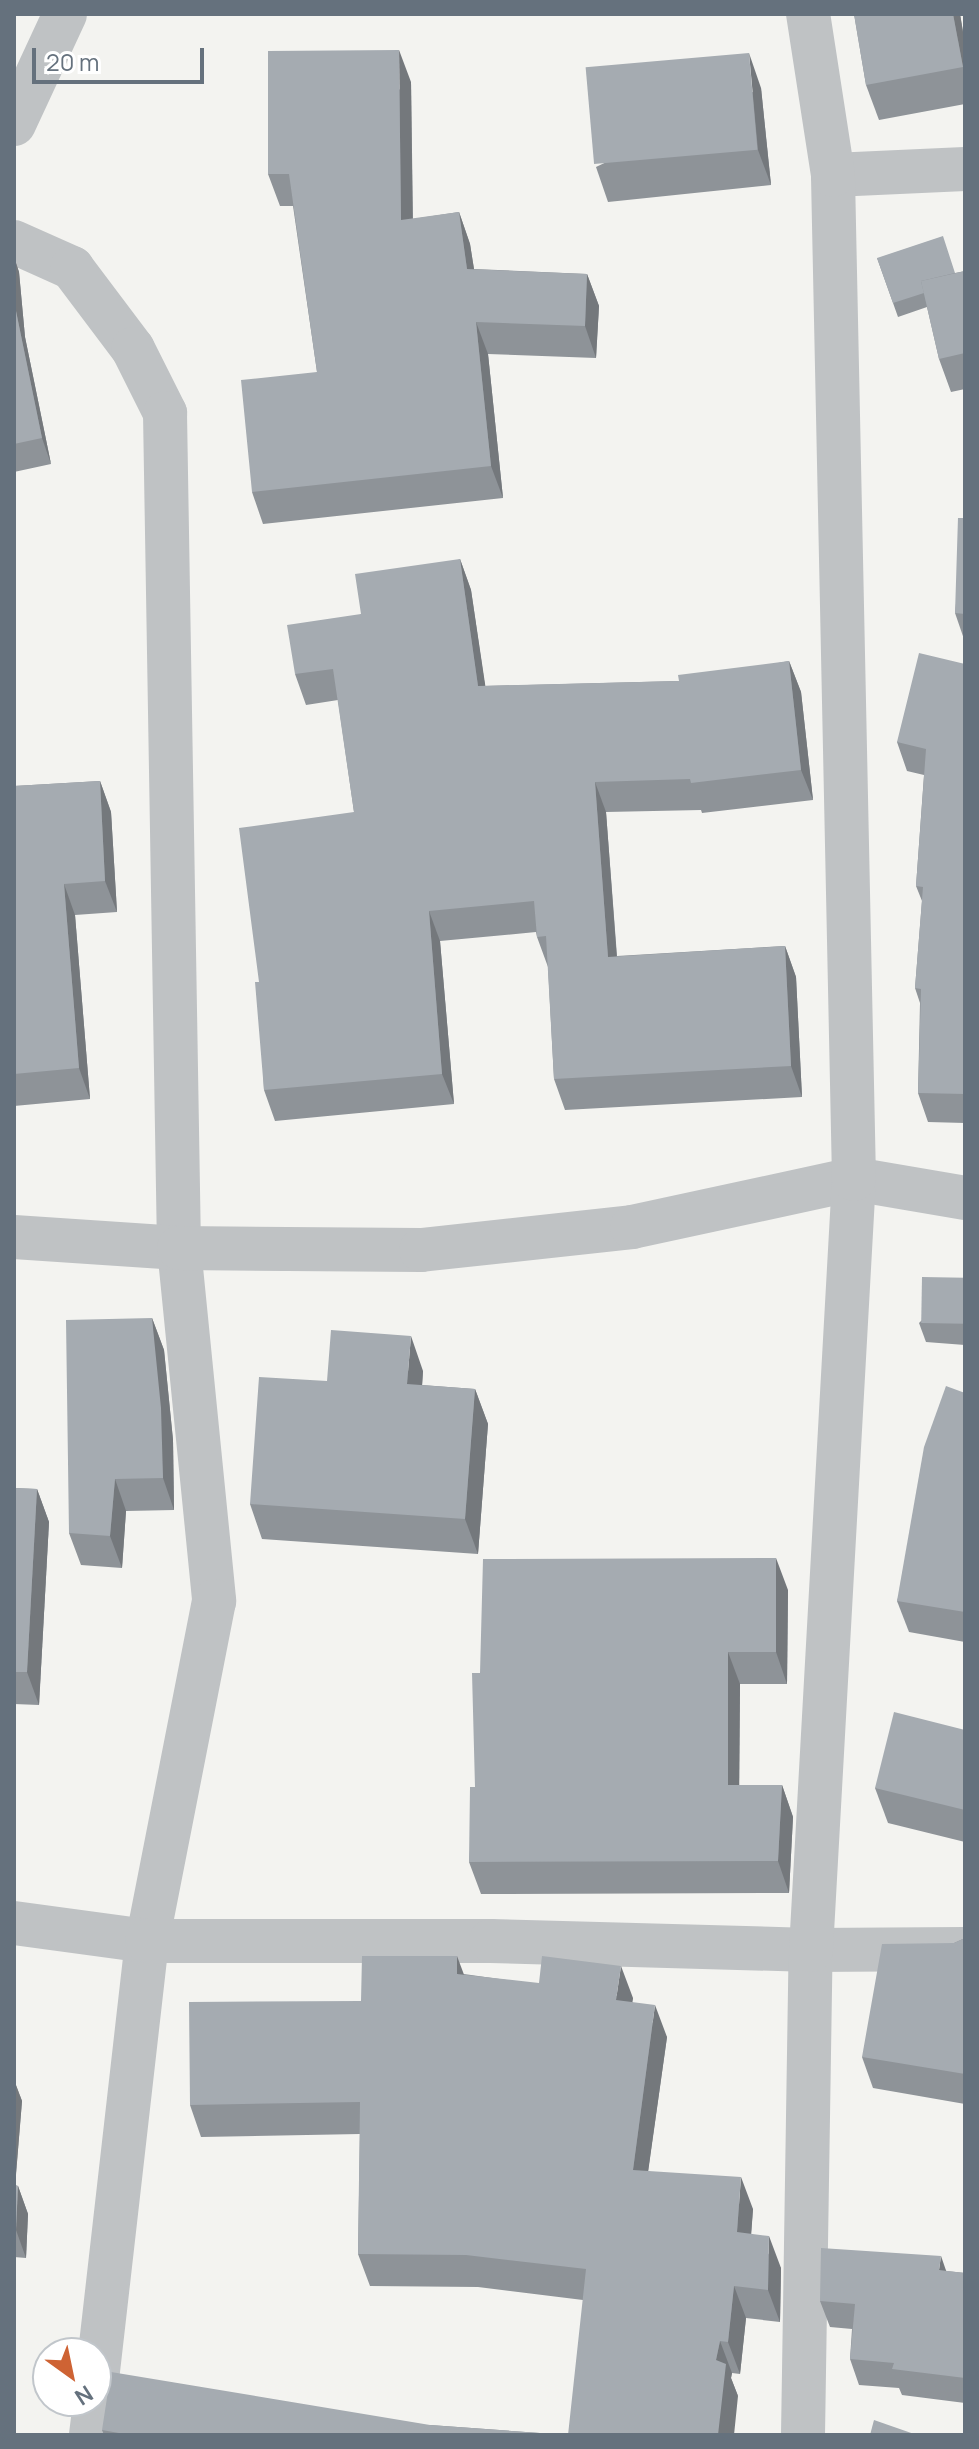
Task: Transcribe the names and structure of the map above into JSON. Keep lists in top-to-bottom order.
{
  "scale_bar": "20 m",
  "north": "bottom right"
}
